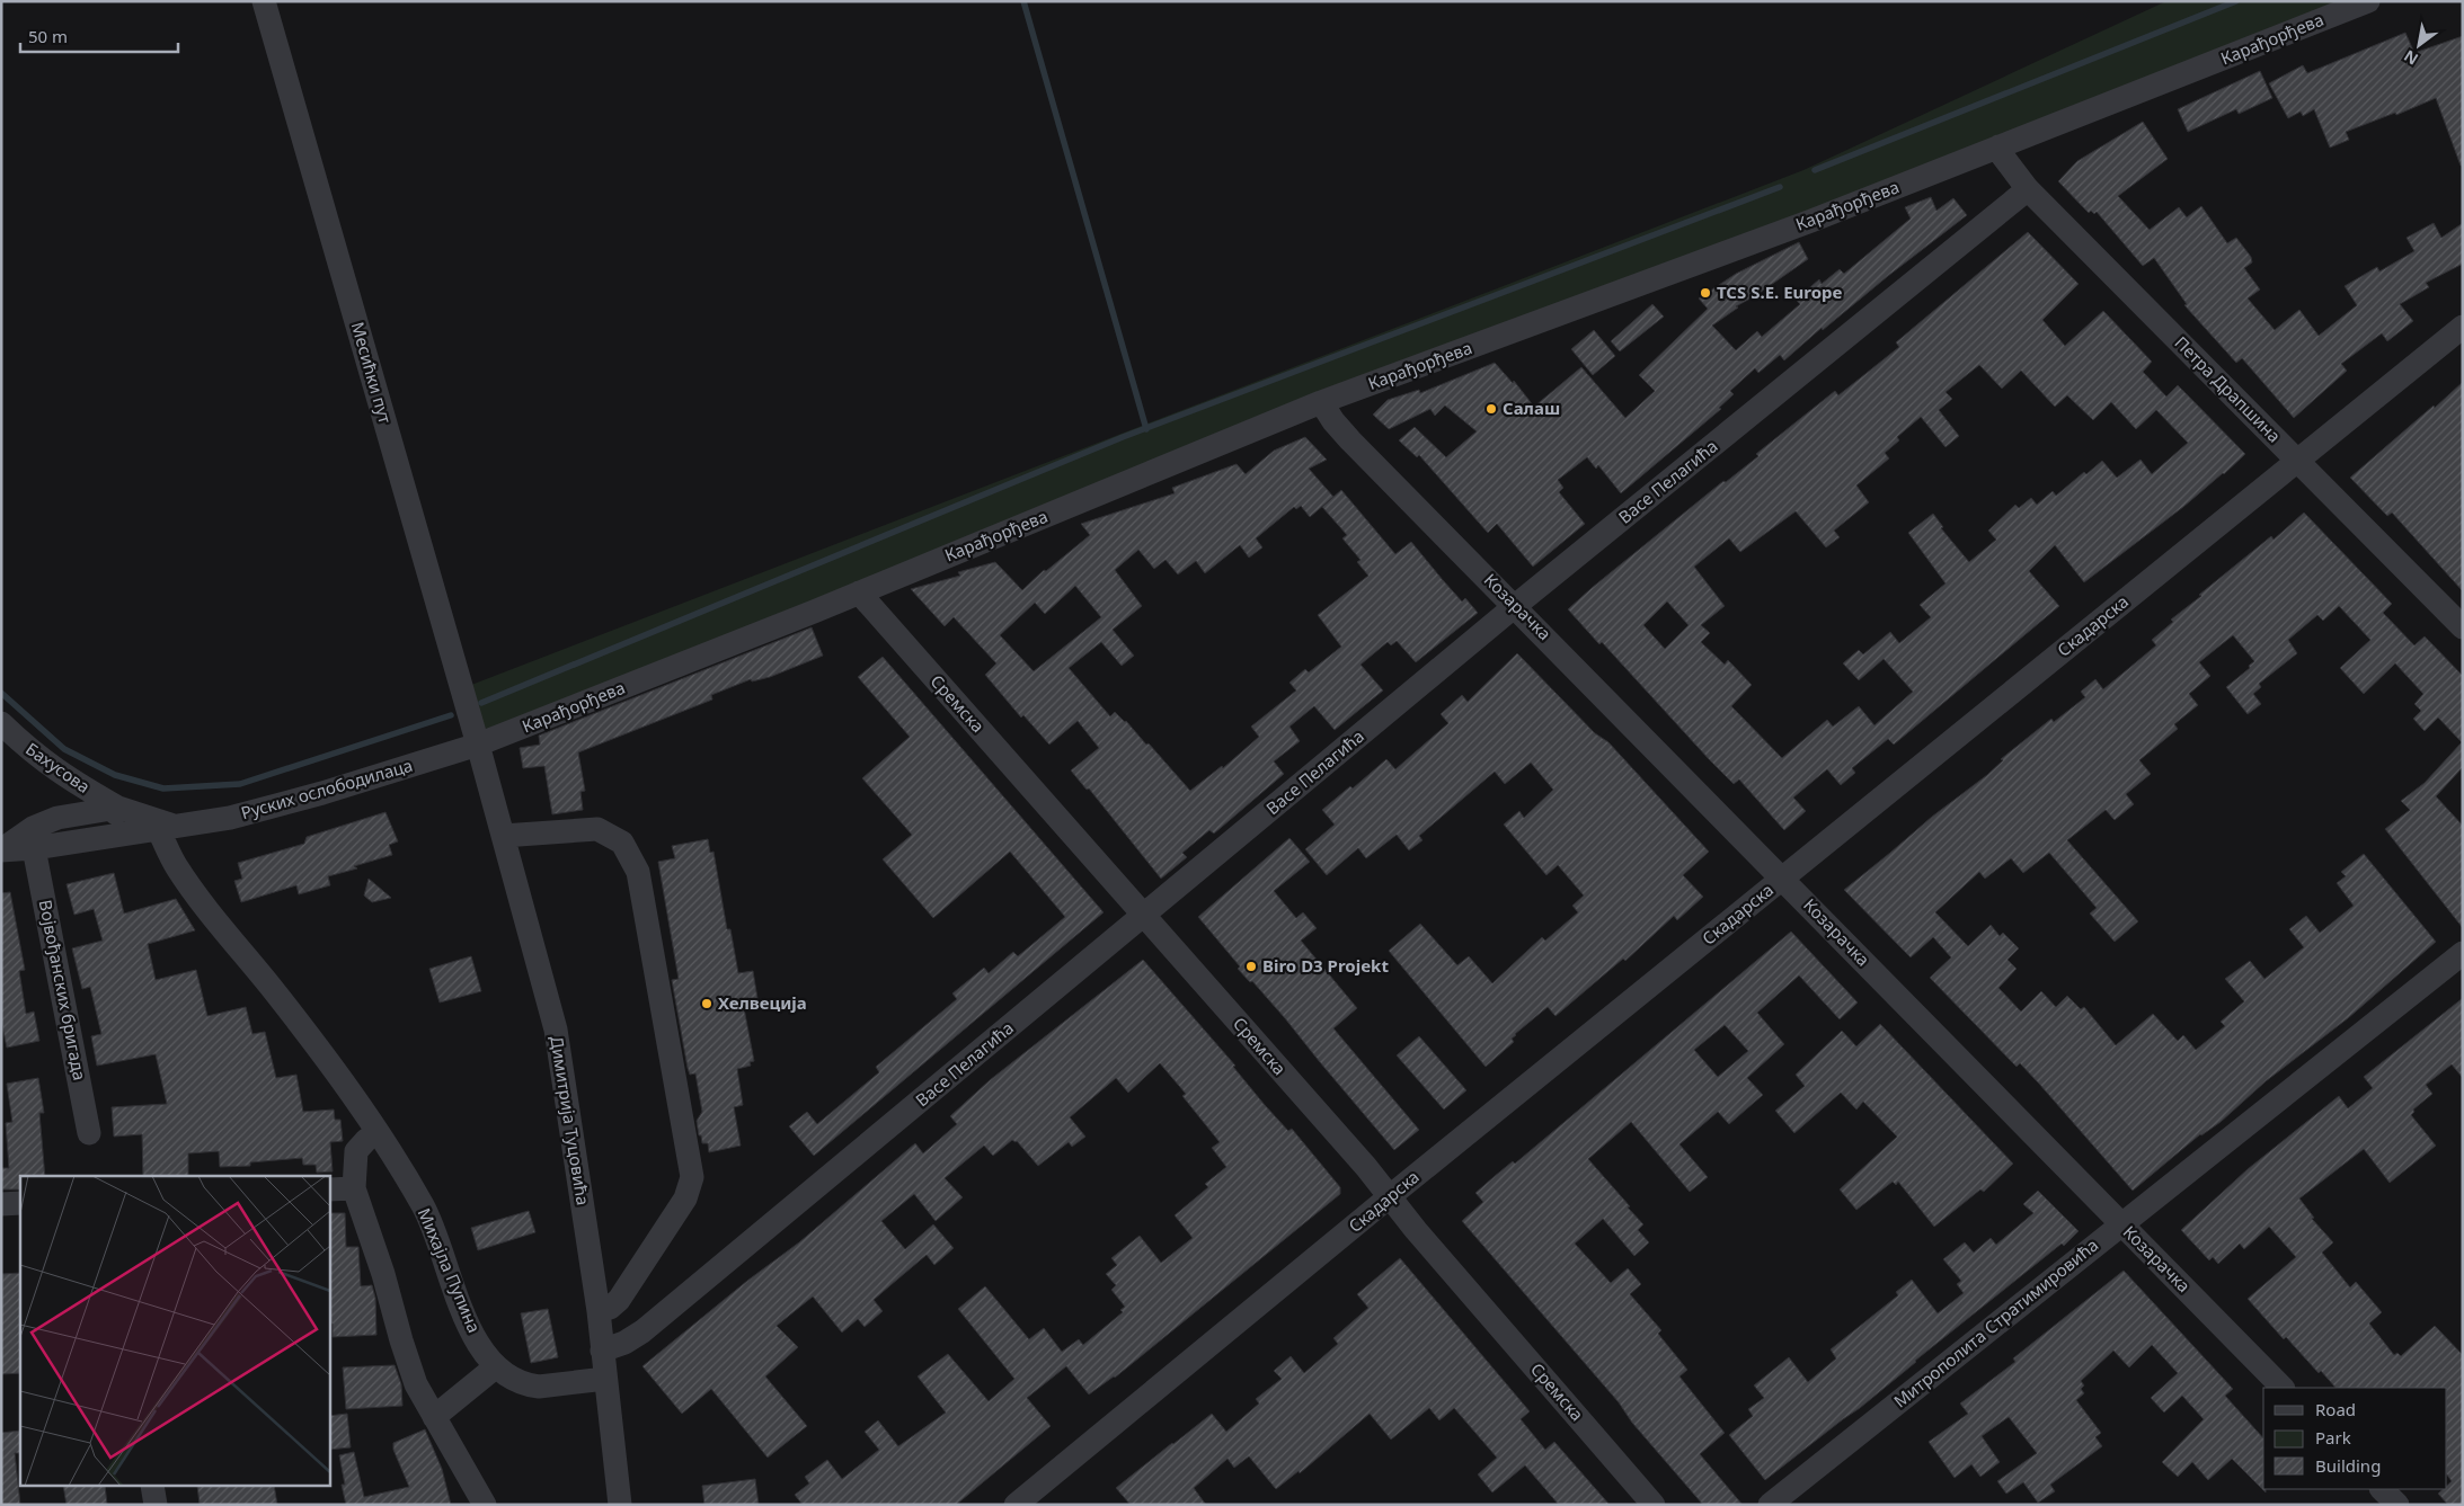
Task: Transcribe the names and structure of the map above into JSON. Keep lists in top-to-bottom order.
{
  "streets": {
    "street": [
      "Карађорђева",
      "Месићки пут",
      "Петра Драпшина",
      "Васе Пелагића",
      "Козарачка",
      "Скадарска",
      "Сремска",
      "Бахусова",
      "Руских ослободилаца",
      "Војвођанских бригада",
      "Димитрија Туцовића",
      "Михајла Пупина",
      "Митрополита Стратимировића"
    ]
  },
  "crossings": [
    ["Карађорђева", "Месићки пут"],
    ["Карађорђева", "Петра Драпшина"],
    ["Карађорђева", "Козарачка"],
    ["Карађорђева", "Сремска"],
    ["Карађорђева", "Руских ослободилаца"],
    ["Карађорђева", "Димитрија Туцовића"],
    ["Месићки пут", "Руских ослободилаца"],
    ["Месићки пут", "Димитрија Туцовића"],
    ["Петра Драпшина", "Васе Пелагића"],
    ["Петра Драпшина", "Скадарска"],
    ["Васе Пелагића", "Козарачка"],
    ["Васе Пелагића", "Сремска"],
    ["Васе Пелагића", "Димитрија Туцовића"],
    ["Козарачка", "Скадарска"],
    ["Козарачка", "Митрополита Стратимировића"],
    ["Скадарска", "Сремска"],
    ["Бахусова", "Руских ослободилаца"],
    ["Руских ослободилаца", "Војвођанских бригада"],
    ["Руских ослободилаца", "Димитрија Туцовића"],
    ["Руских ослободилаца", "Михајла Пупина"],
    ["Димитрија Туцовића", "Михајла Пупина"]
  ],
  "places": [
    "TCS S.E. Europe",
    "Салаш",
    "Biro D3 Projekt",
    "Хелвеција"
  ],
  "legend": ["Road", "Park", "Building"],
  "scale_bar": "50 m",
  "north": "bottom left"
}
